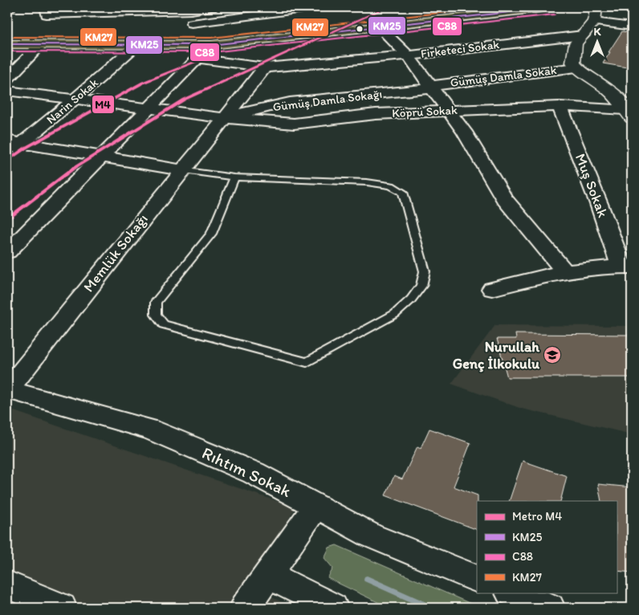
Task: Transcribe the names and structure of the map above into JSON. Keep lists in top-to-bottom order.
{
  "streets": {
    "street": [
      "Firketeci Sokak",
      "Gümüş Damla Sokak",
      "Gümüş Damla Sokağı",
      "Narin Sokak",
      "Köprü Sokak",
      "Muş Sokak",
      "Memlük Sokağı",
      "Rıhtım Sokak"
    ]
  },
  "crossings": [
    ["Firketeci Sokak", "Gümüş Damla Sokak"],
    ["Firketeci Sokak", "Gümüş Damla Sokağı"],
    ["Firketeci Sokak", "Köprü Sokak"],
    ["Gümüş Damla Sokak", "Gümüş Damla Sokağı"],
    ["Gümüş Damla Sokağı", "Köprü Sokak"],
    ["Gümüş Damla Sokağı", "Memlük Sokağı"],
    ["Narin Sokak", "Köprü Sokak"],
    ["Köprü Sokak", "Muş Sokak"],
    ["Köprü Sokak", "Memlük Sokağı"],
    ["Memlük Sokağı", "Rıhtım Sokak"]
  ],
  "places": {
    "school or university": ["Nurullah Genç İlkokulu"]
  },
  "lines": [
    "metro line M4",
    "transit line KM25",
    "transit line KM27",
    "transit line C88"
  ],
  "legend": [
    "Metro M4",
    "KM25",
    "C88",
    "KM27"
  ],
  "north": "top"
}
